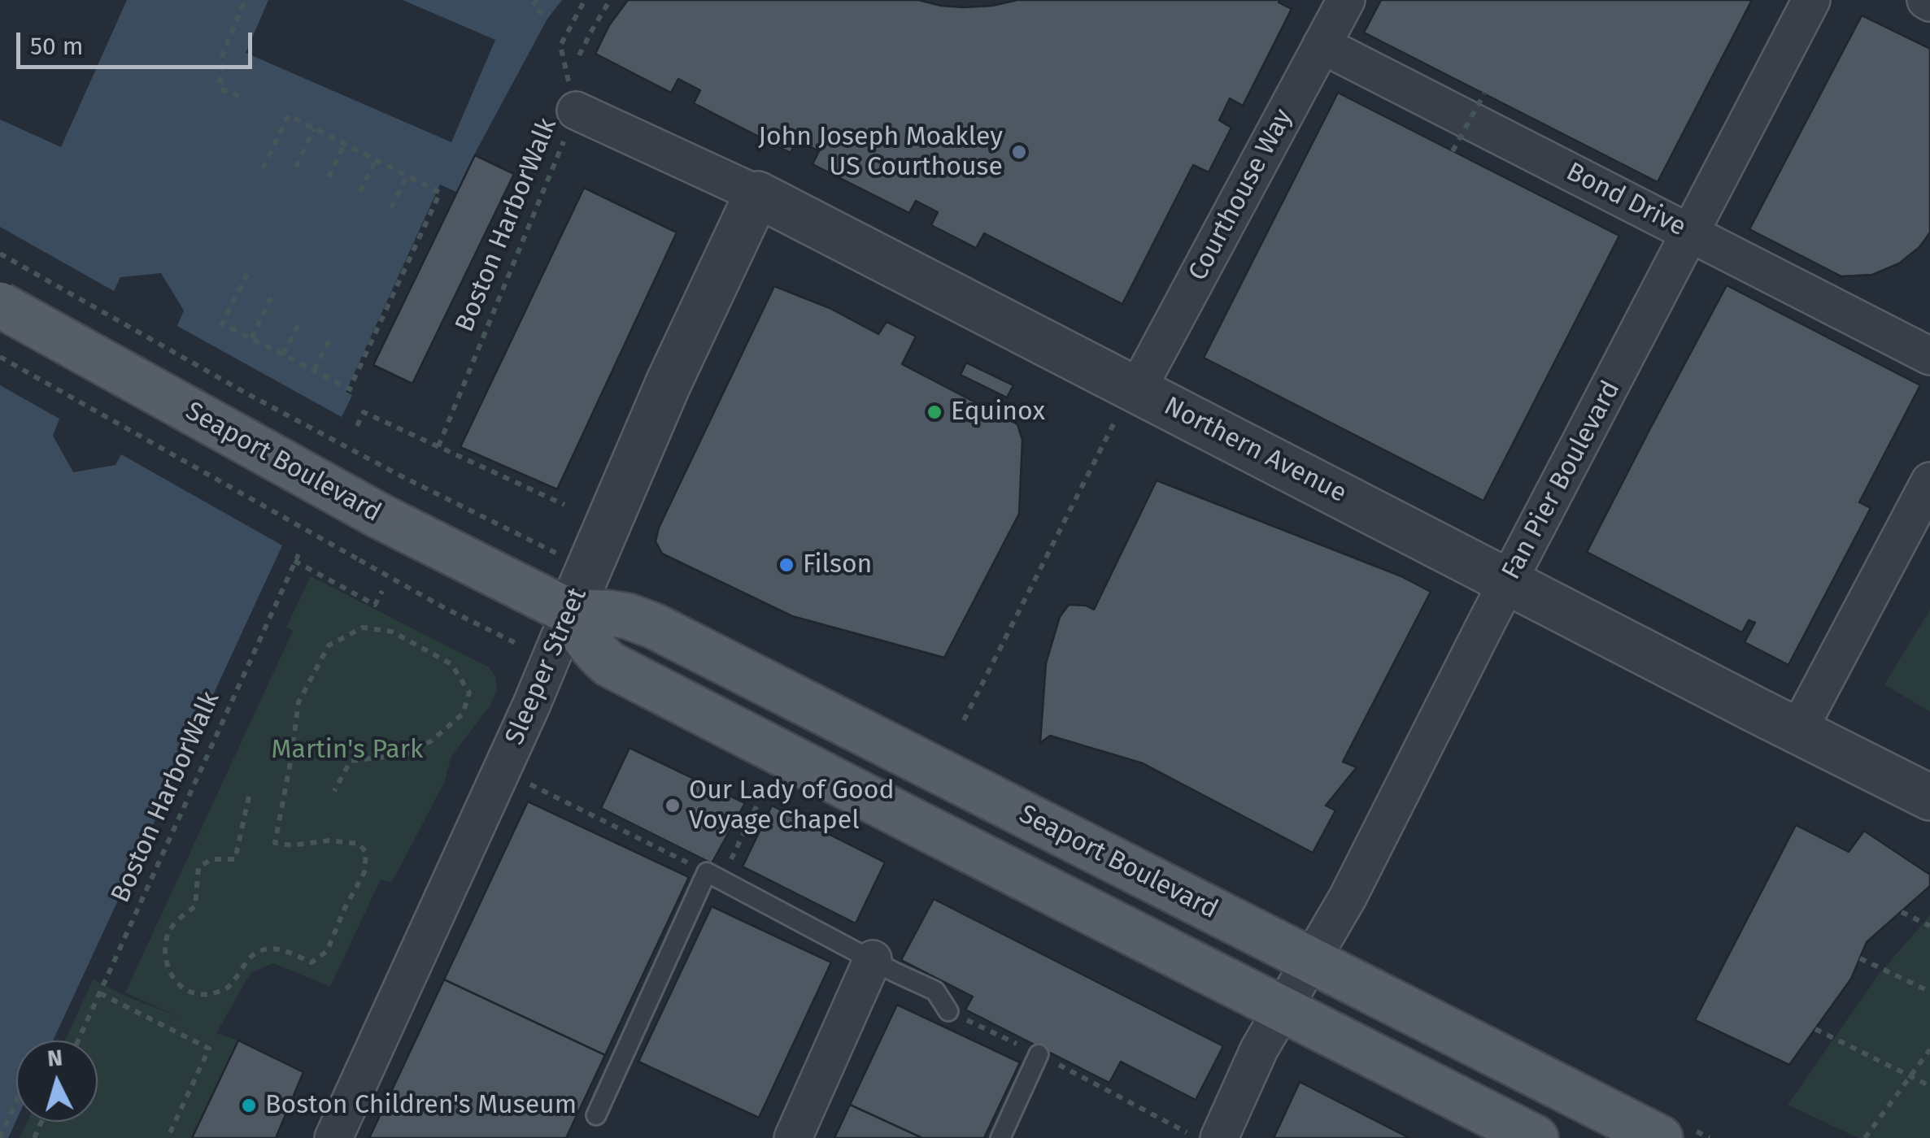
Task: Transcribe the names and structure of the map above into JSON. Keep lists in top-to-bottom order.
{
  "streets": {
    "main road": ["Seaport Boulevard"],
    "street": [
      "Courthouse Way",
      "Bond Drive",
      "Northern Avenue",
      "Fan Pier Boulevard",
      "Sleeper Street"
    ],
    "path": ["Boston HarborWalk"]
  },
  "crossings": [
    ["Courthouse Way", "Bond Drive"],
    ["Courthouse Way", "Northern Avenue"],
    ["Bond Drive", "Fan Pier Boulevard"],
    ["Boston HarborWalk", "Northern Avenue"],
    ["Northern Avenue", "Fan Pier Boulevard"],
    ["Northern Avenue", "Sleeper Street"],
    ["Seaport Boulevard", "Fan Pier Boulevard"],
    ["Seaport Boulevard", "Sleeper Street"]
  ],
  "parks": ["Martin's Park"],
  "places": [
    "John Joseph Moakley US Courthouse",
    "Equinox",
    "Filson",
    "Our Lady of Good Voyage Chapel",
    "Boston Children's Museum"
  ],
  "scale_bar": "50 m",
  "north": "top"
}
